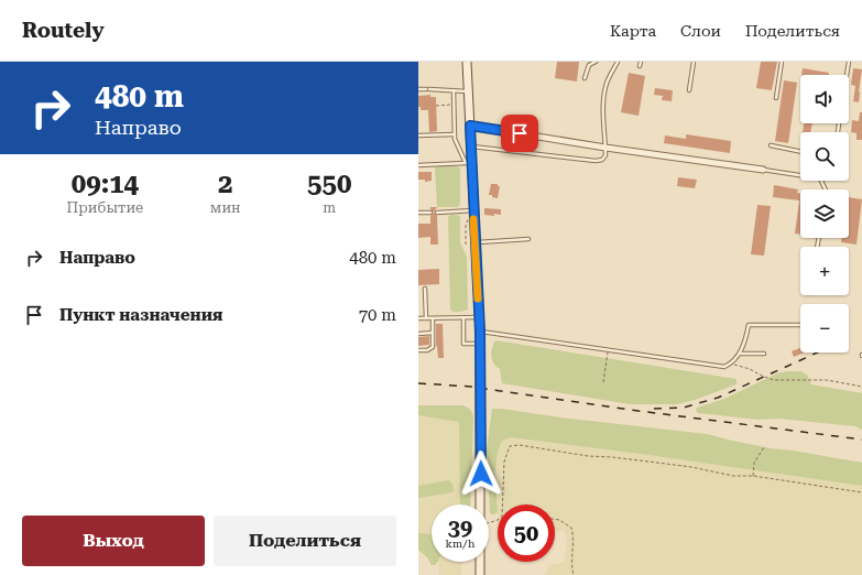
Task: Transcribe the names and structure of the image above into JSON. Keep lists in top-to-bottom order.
{
  "page": {
    "header": "Routely",
    "nav": ["Карта", "Слои", "Поделиться"],
    "turn": ["480 m", "Направо"],
    "map_buttons": ["+", "−"],
    "eta": [
      "09:14",
      "Прибытие",
      "2",
      "мин",
      "550",
      "m"
    ],
    "list": [
      {
        "name": "Направо",
        "value": "480 m"
      },
      {
        "name": "Пункт назначения",
        "value": "70 m"
      }
    ],
    "speed": "39 km/h",
    "limit": "50",
    "buttons": ["Выход", "Поделиться"]
  }
}
